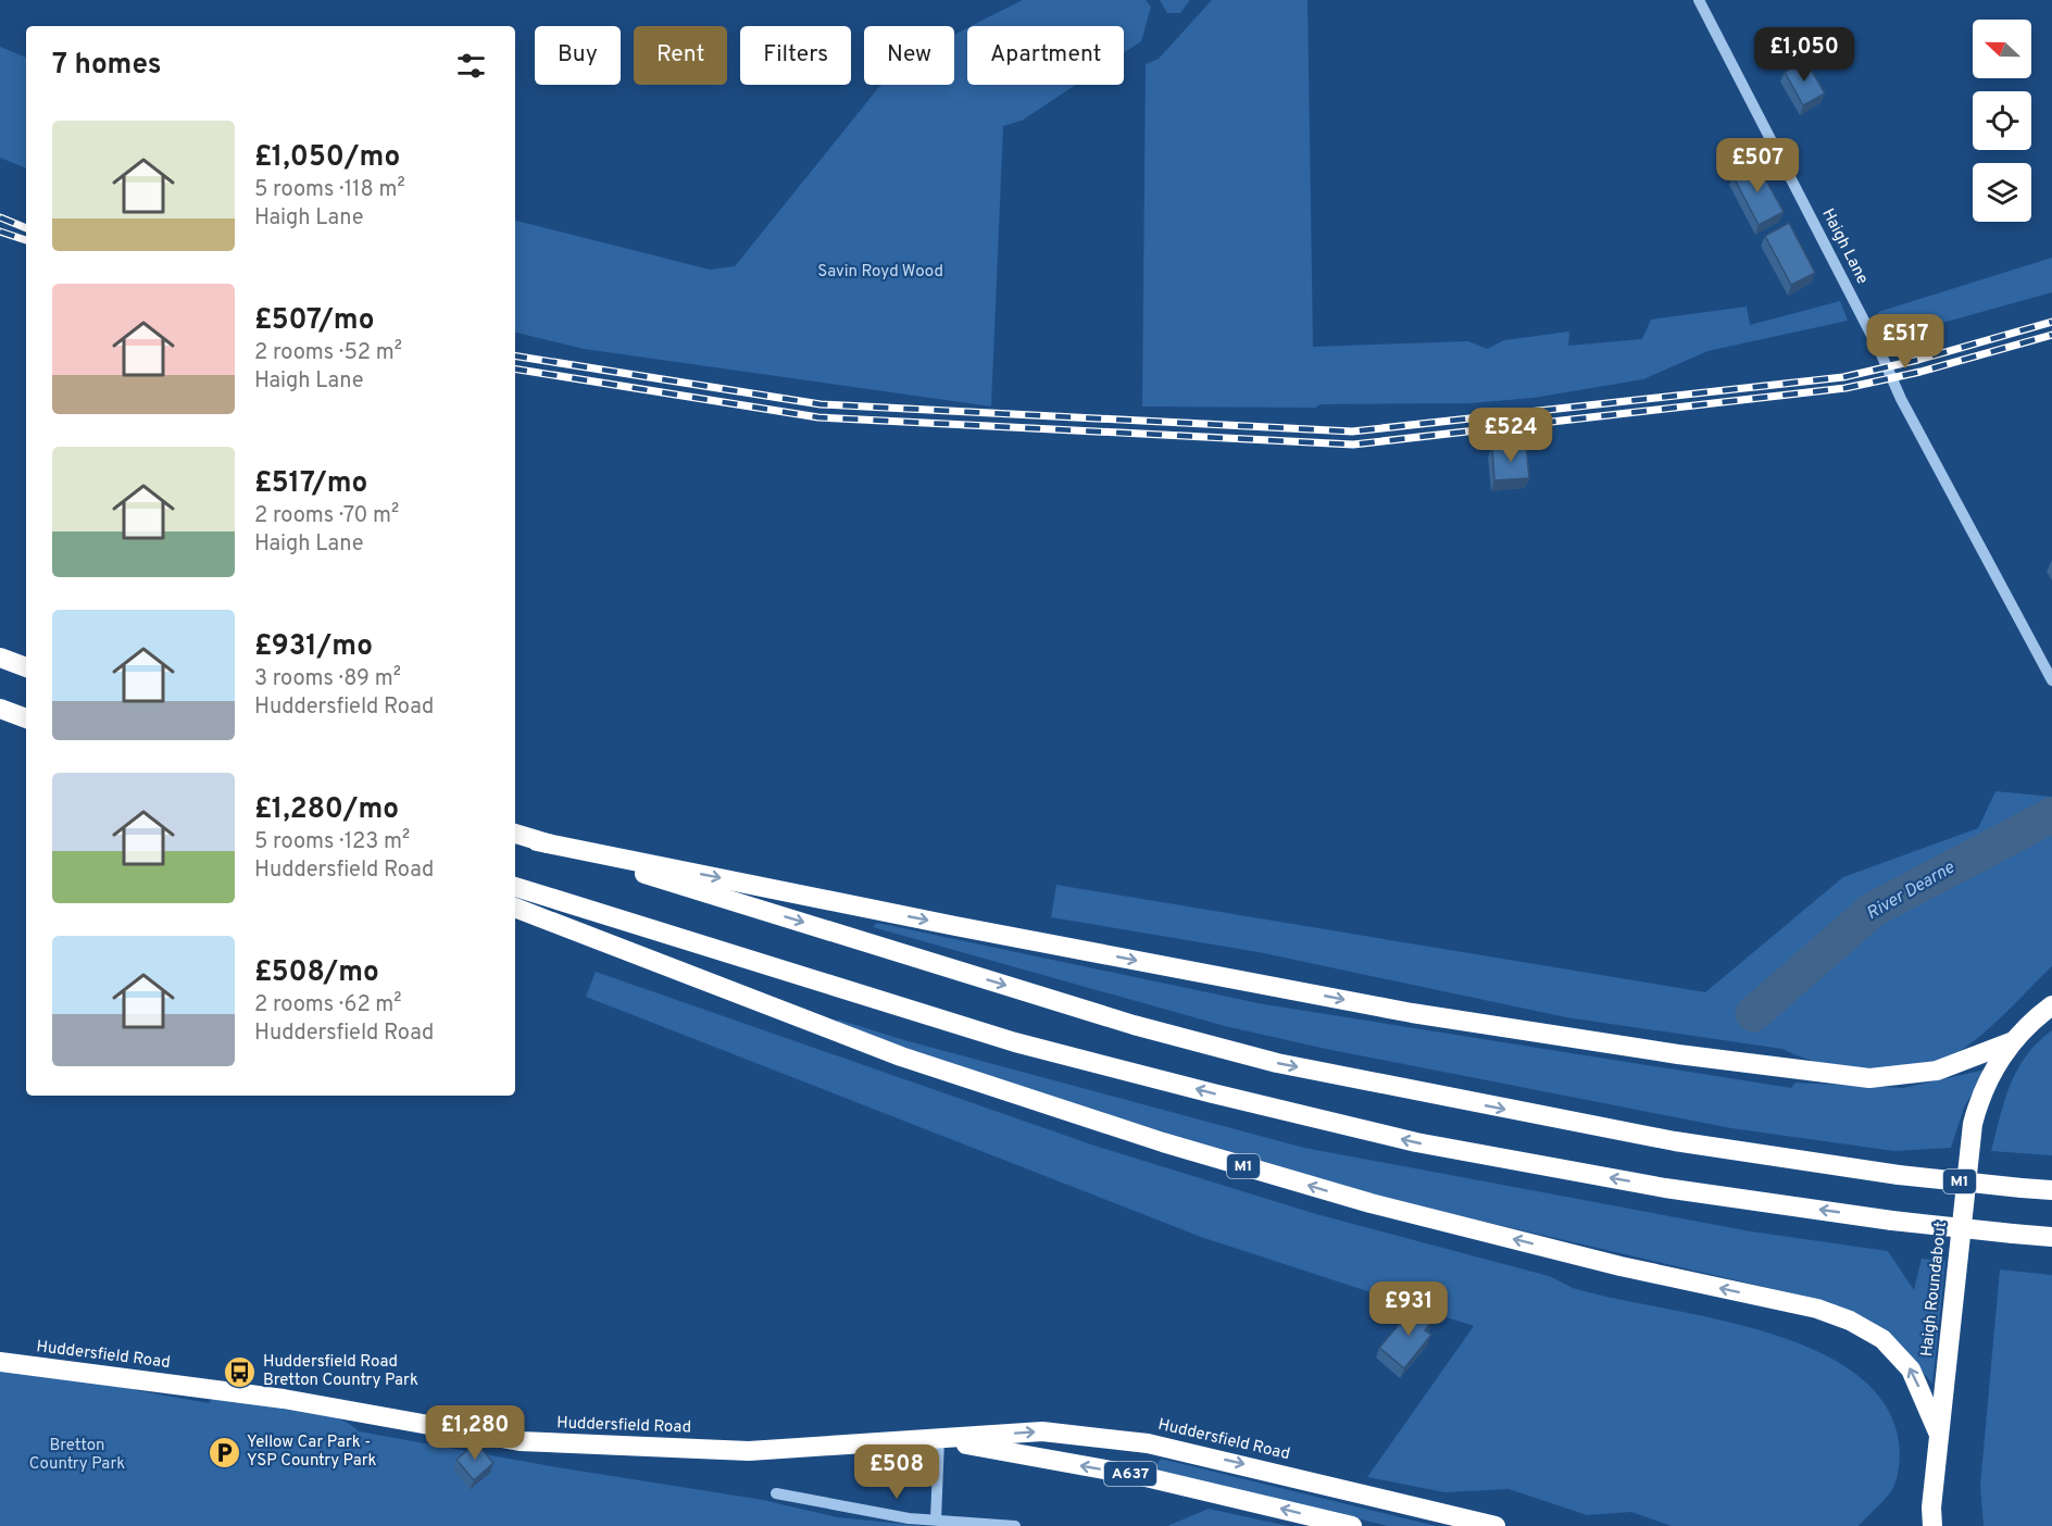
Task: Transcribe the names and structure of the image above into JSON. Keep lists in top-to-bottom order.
{
  "streets": {
    "highway": [
      "M1",
      "Haigh Roundabout",
      "Huddersfield Road",
      "A637"
    ],
    "street": ["Haigh Lane"]
  },
  "crossings": [
    ["M1", "Haigh Roundabout"]
  ],
  "water": ["River Dearne"],
  "parks": ["Savin Royd Wood", "Bretton Country Park"],
  "places": {
    "bus stop": ["Huddersfield Road Bretton Country Park"],
    "parking": ["Yellow Car Park - YSP Country Park"]
  },
  "north": "left",
  "page": {
    "chip": [
      "Buy",
      "Rent",
      "Filters",
      "New",
      "Apartment"
    ],
    "heading": "7 homes",
    "price": [
      "£1,050",
      "£507",
      "£517",
      "£524",
      "£931",
      "£1,280",
      "£508"
    ],
    "list": [
      {
        "name": "£1,050/mo",
        "note": "5 rooms · 118 m² · Haigh Lane"
      },
      {
        "name": "£507/mo",
        "note": "2 rooms · 52 m² · Haigh Lane"
      },
      {
        "name": "£517/mo",
        "note": "2 rooms · 70 m² · Haigh Lane"
      },
      {
        "name": "£931/mo",
        "note": "3 rooms · 89 m² · Huddersfield Road"
      },
      {
        "name": "£1,280/mo",
        "note": "5 rooms · 123 m² · Huddersfield Road"
      },
      {
        "name": "£508/mo",
        "note": "2 rooms · 62 m² · Huddersfield Road"
      }
    ]
  }
}
